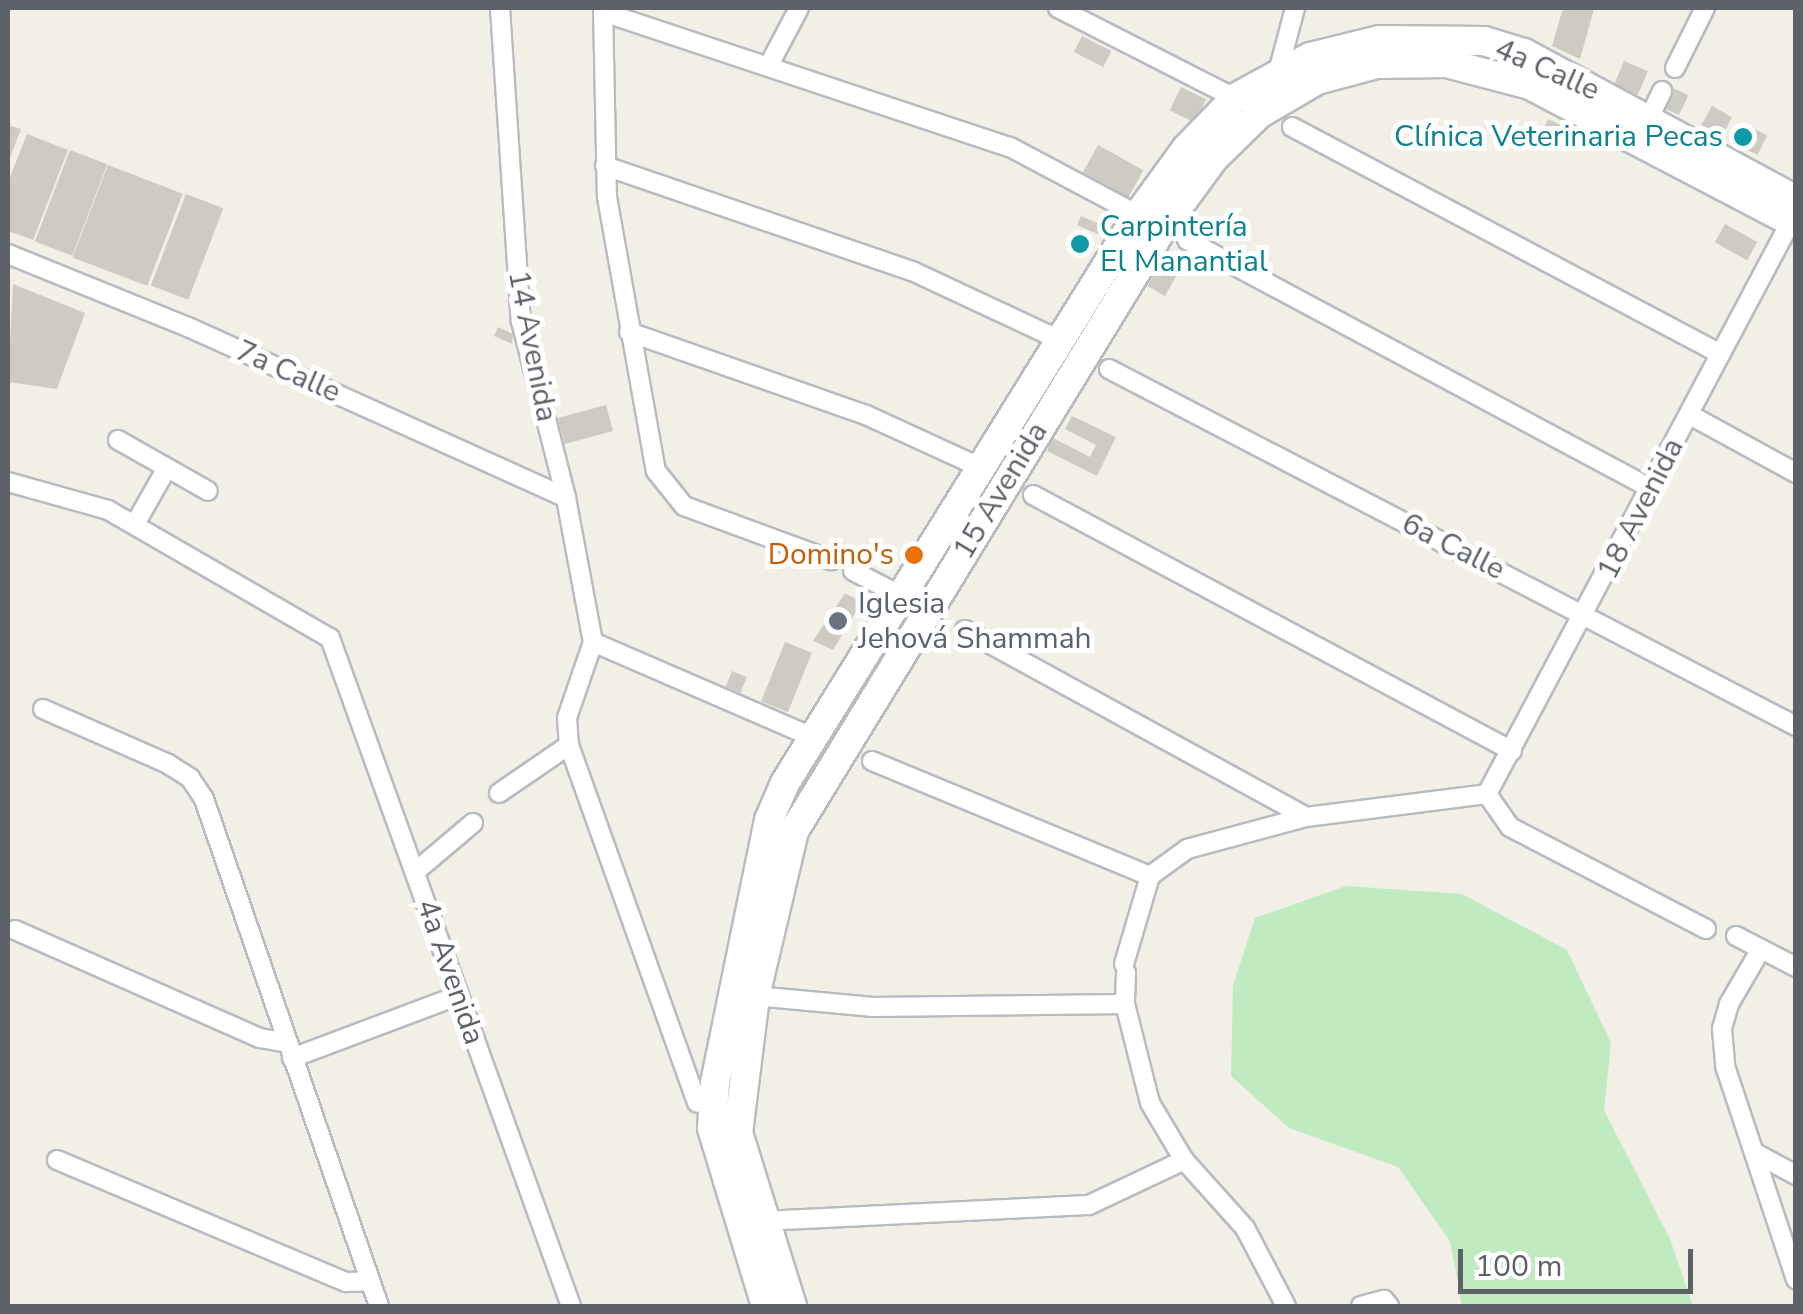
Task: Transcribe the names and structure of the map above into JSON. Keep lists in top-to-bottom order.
{
  "streets": {
    "main road": ["4a Calle", "15 Avenida"],
    "street": [
      "14 Avenida",
      "7a Calle",
      "18 Avenida",
      "6a Calle",
      "4a Avenida"
    ]
  },
  "crossings": [
    ["4a Calle", "15 Avenida"],
    ["4a Calle", "18 Avenida"],
    ["14 Avenida", "7a Calle"],
    ["18 Avenida", "6a Calle"]
  ],
  "places": [
    "Clínica Veterinaria Pecas",
    "Carpintería El Manantial",
    "Domino's",
    "Iglesia Jehová Shammah"
  ],
  "scale_bar": "100 m"
}
